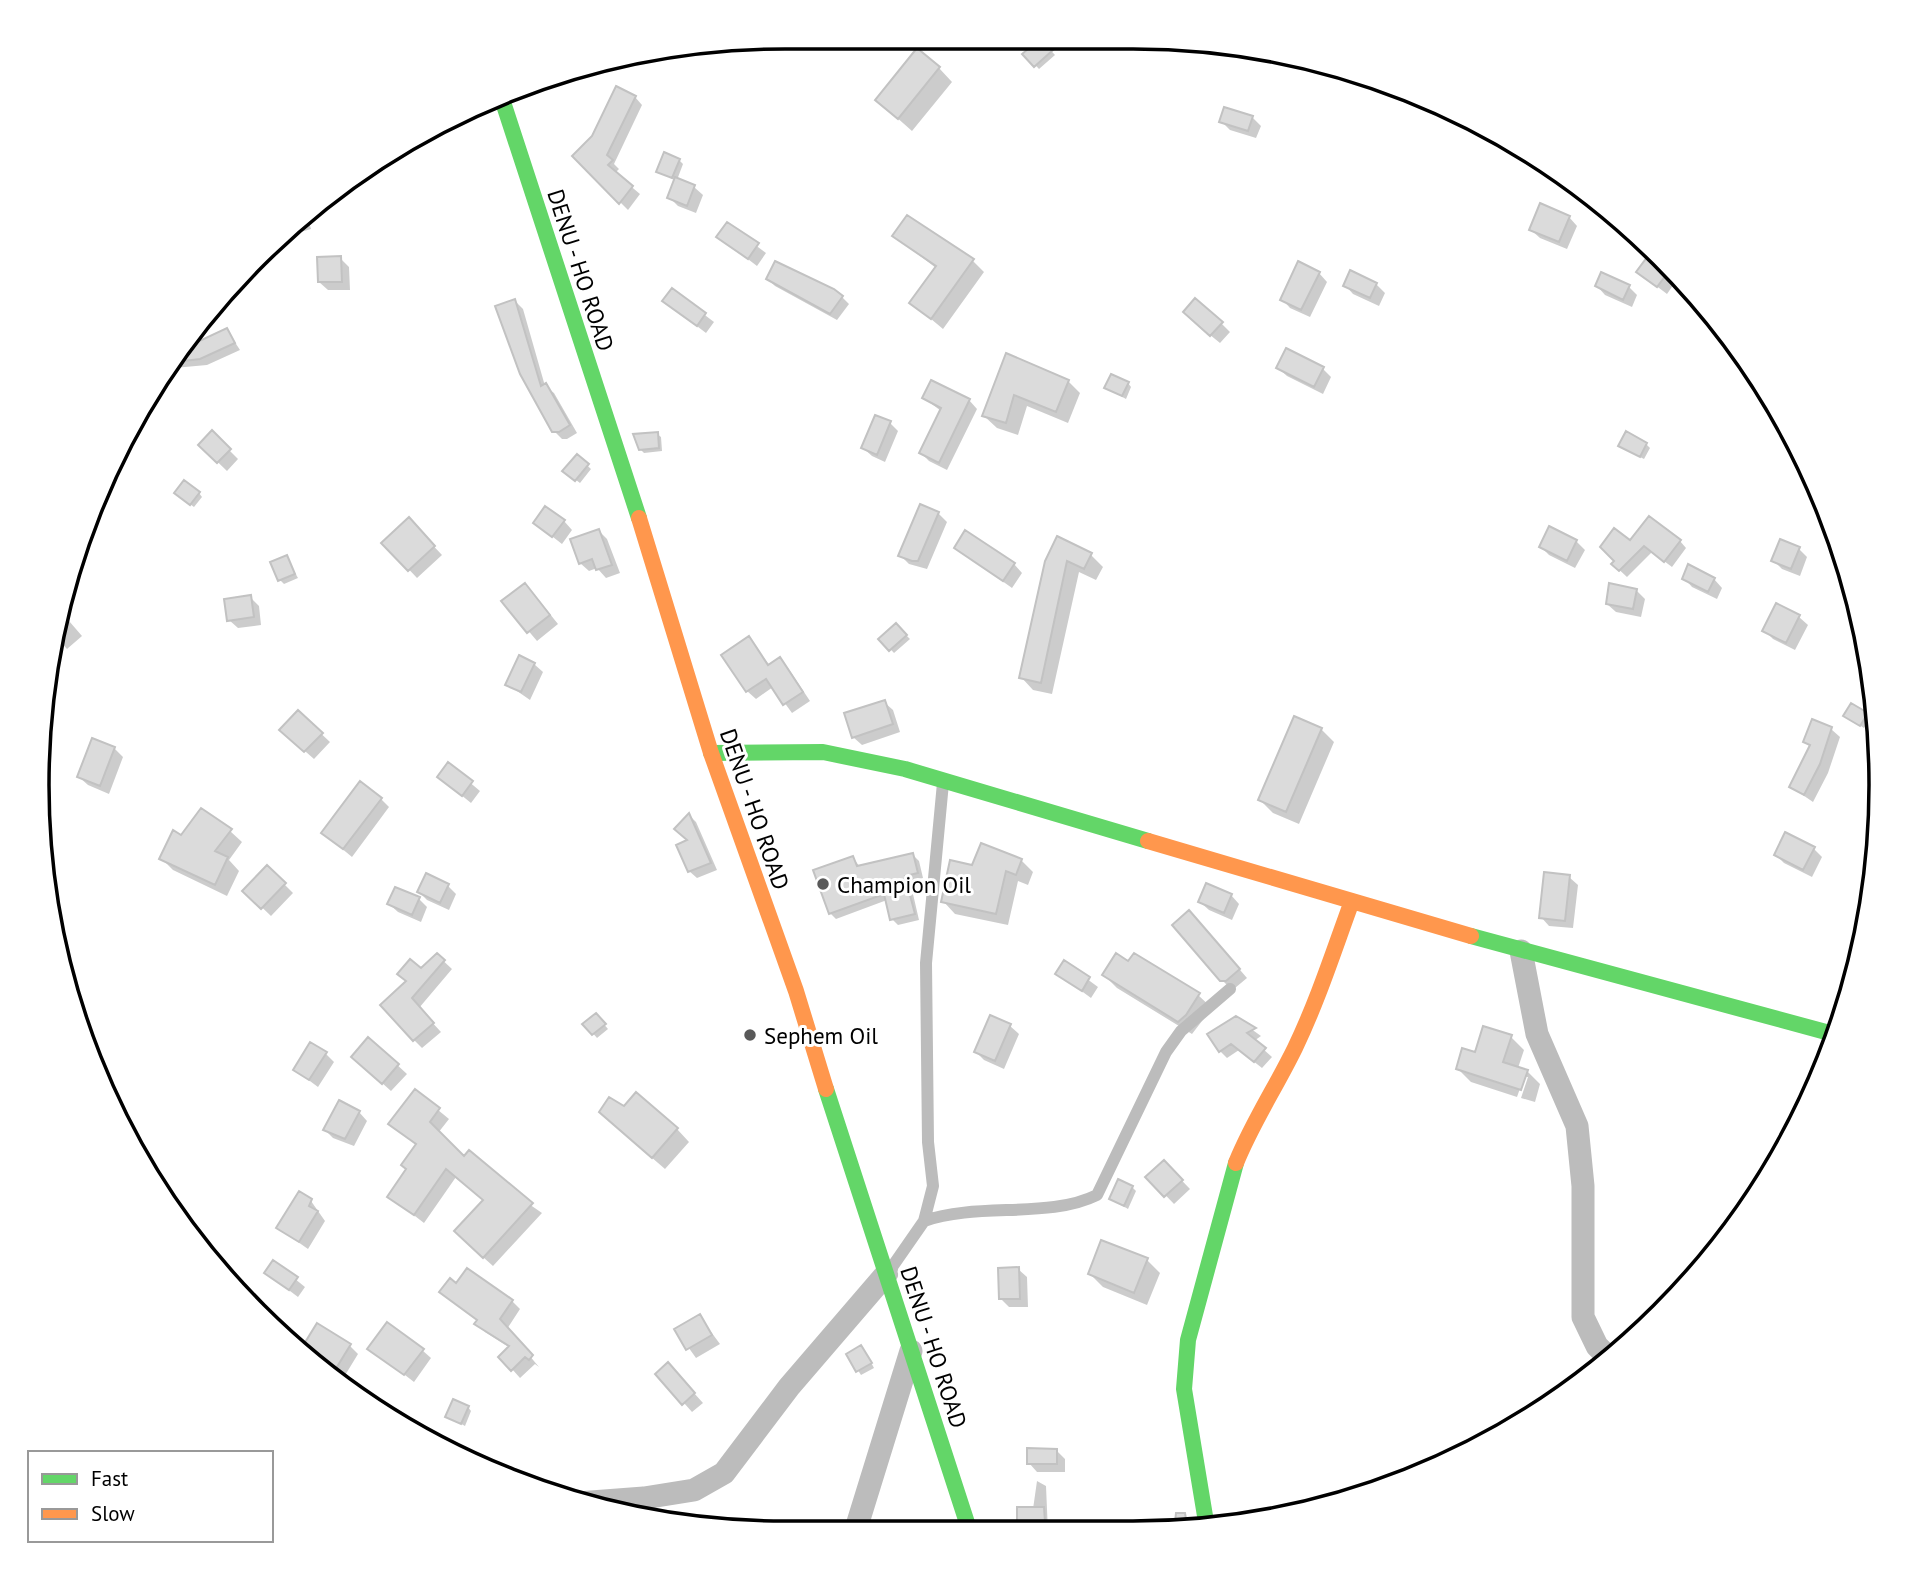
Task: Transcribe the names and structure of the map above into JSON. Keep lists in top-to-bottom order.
{
  "streets": {
    "street": ["DENU - HO ROAD"]
  },
  "places": ["Champion Oil", "Sephem Oil"],
  "legend": ["Fast", "Slow"]
}
